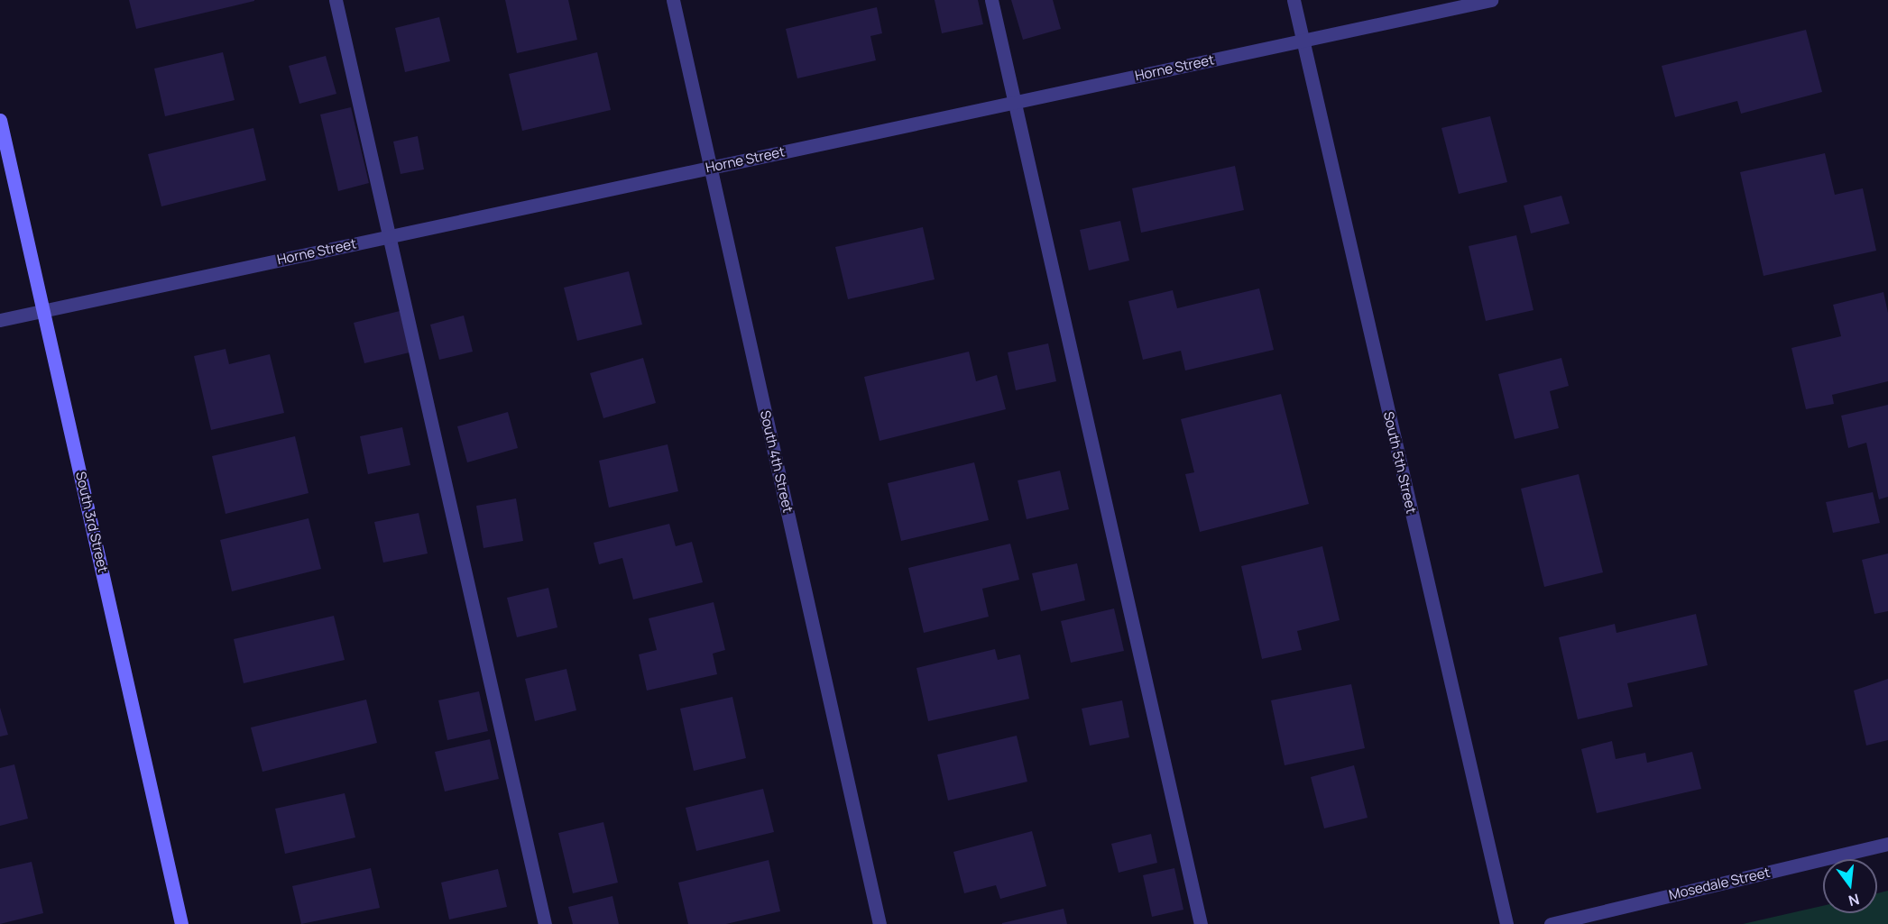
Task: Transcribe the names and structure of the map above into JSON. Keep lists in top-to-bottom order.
{
  "streets": {
    "street": [
      "Horne Street",
      "South 4th Street",
      "South 5th Street",
      "South 3rd Street",
      "Mosedale Street"
    ]
  },
  "crossings": [
    ["Horne Street", "South 4th Street"],
    ["Horne Street", "South 5th Street"],
    ["Horne Street", "South 3rd Street"]
  ],
  "north": "bottom"
}
